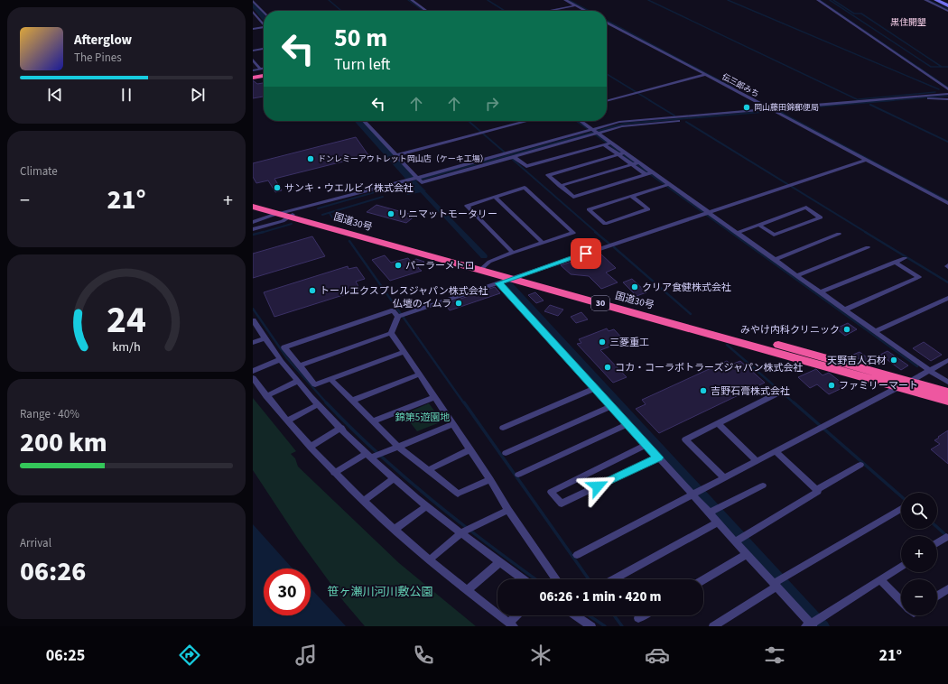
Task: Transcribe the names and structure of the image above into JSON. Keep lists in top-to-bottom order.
{
  "streets": {
    "highway": ["国道30号", "30"],
    "street": ["伝三郎みち"]
  },
  "districts": ["黒住開墾"],
  "parks": ["錦第5遊園地", "笹ヶ瀬川河川敷公園"],
  "places": [
    "岡山藤田錦郵便局",
    "ドンレミーアウトレット岡山店（ケーキ工場）",
    "サンキ・ウエルビイ株式会社",
    "リニマットモータリー",
    "パーラーメトロ",
    "クリア食健株式会社",
    "トールエクスプレスジャパン株式会社",
    "仏壇のイムラ",
    "みやけ内科クリニック",
    "三菱重工",
    "天野吉人石材",
    "コカ・コーラボトラーズジャパン株式会社",
    "ファミリーマート",
    "吉野石膏株式会社"
  ],
  "page": {
    "turn": ["50 m", "Turn left"],
    "song": ["Afterglow", "The Pines"],
    "tile": [
      "Climate",
      ["Range · 40%", "200 km"],
      ["Arrival", "06:26"]
    ],
    "heat": ["−", "21°", "+"],
    "map_buttons": ["+", "−"],
    "limit": "30",
    "trip": "06:26 · 1 min · 420 m",
    "tabs": ["06:25", "21°"],
    "gauge": ["24", "km/h"]
  }
}
